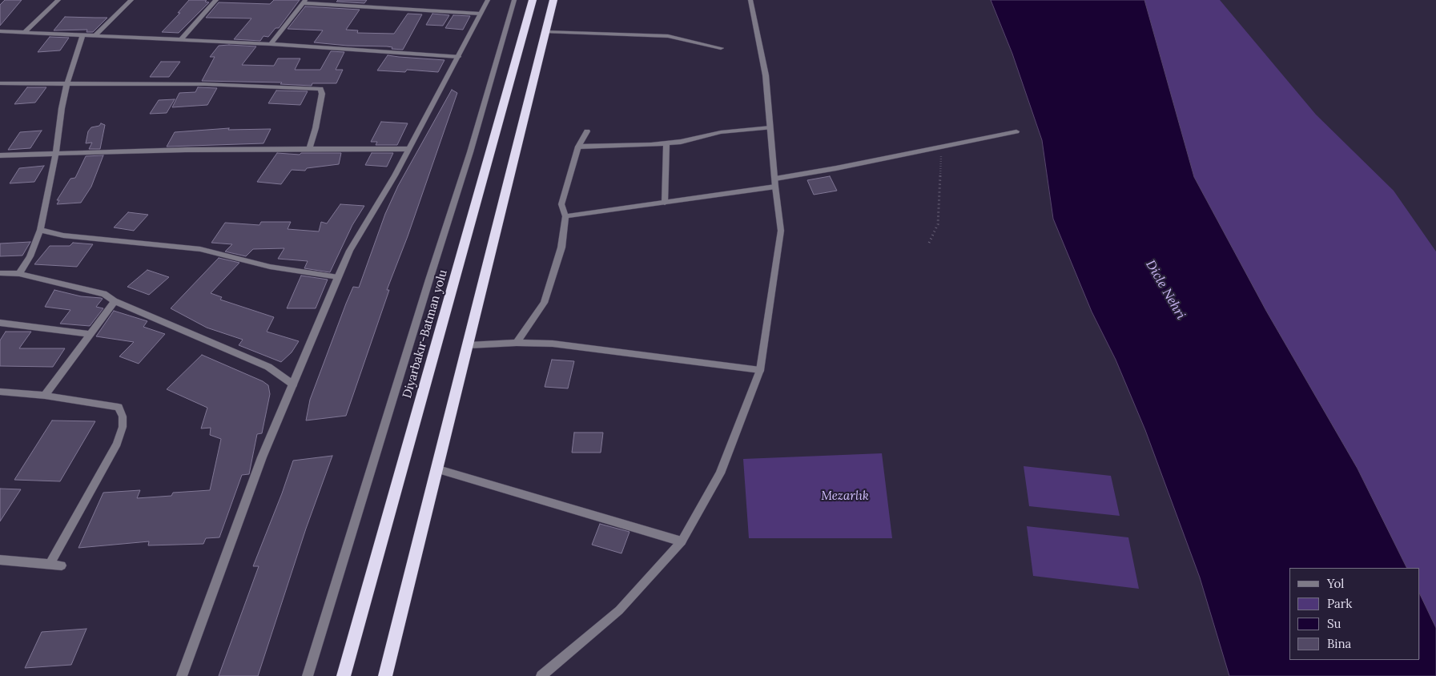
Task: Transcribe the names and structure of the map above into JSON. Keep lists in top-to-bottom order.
{
  "streets": {
    "highway": ["Diyarbakır-Batman yolu"]
  },
  "water": ["Dicle Nehri"],
  "parks": ["Mezarlık"],
  "legend": [
    "Yol",
    "Park",
    "Su",
    "Bina"
  ]
}
